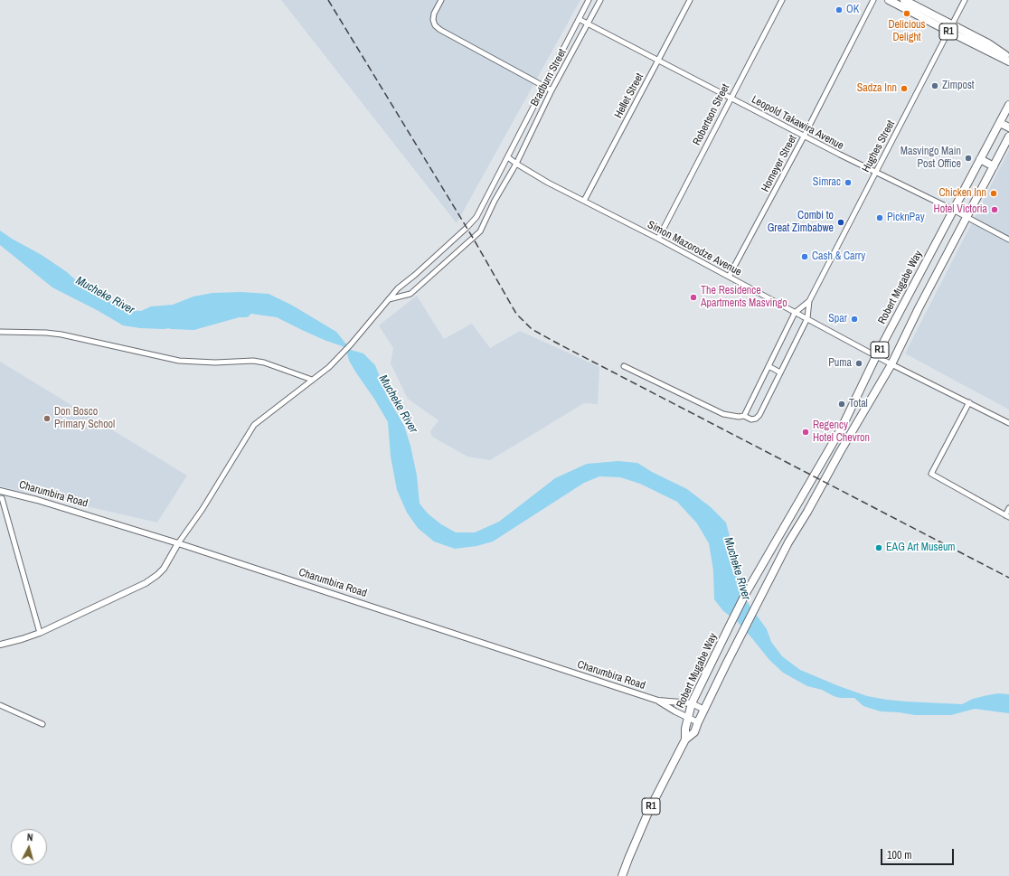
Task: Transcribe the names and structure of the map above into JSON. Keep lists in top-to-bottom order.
{
  "streets": {
    "highway": ["R1", "Robert Mugabe Way"],
    "street": [
      "Bradburn Street",
      "Hellet Street",
      "Robertson Street",
      "Leopold Takawira Avenue",
      "Hughes Street",
      "Homeyer Street",
      "Simon Mazorodze Avenue",
      "Charumbira Road"
    ]
  },
  "crossings": [
    ["R1", "Hughes Street"],
    ["R1", "Robert Mugabe Way"],
    ["Bradburn Street", "Leopold Takawira Avenue"],
    ["Bradburn Street", "Simon Mazorodze Avenue"],
    ["Bradburn Street", "Charumbira Road"],
    ["Hellet Street", "Leopold Takawira Avenue"],
    ["Hellet Street", "Simon Mazorodze Avenue"],
    ["Robertson Street", "Leopold Takawira Avenue"],
    ["Robertson Street", "Simon Mazorodze Avenue"],
    ["Leopold Takawira Avenue", "Hughes Street"],
    ["Leopold Takawira Avenue", "Homeyer Street"],
    ["Leopold Takawira Avenue", "Robert Mugabe Way"],
    ["Homeyer Street", "Simon Mazorodze Avenue"],
    ["Simon Mazorodze Avenue", "Robert Mugabe Way"],
    ["Robert Mugabe Way", "Charumbira Road"]
  ],
  "water": ["Mucheke River"],
  "places": [
    "OK",
    "Delicious Delight",
    "Zimpost",
    "Sadza Inn",
    "Masvingo Main Post Office",
    "Simrac",
    "Chicken Inn",
    "Hotel Victoria",
    "PicknPay",
    "Combi to Great Zimbabwe",
    "Cash & Carry",
    "The Residence Apartments Masvingo",
    "Spar",
    "Puma",
    "Total",
    "Don Bosco Primary School",
    "Regency Hotel Chevron",
    "EAG Art Museum"
  ],
  "scale_bar": "100 m",
  "north": "top"
}
